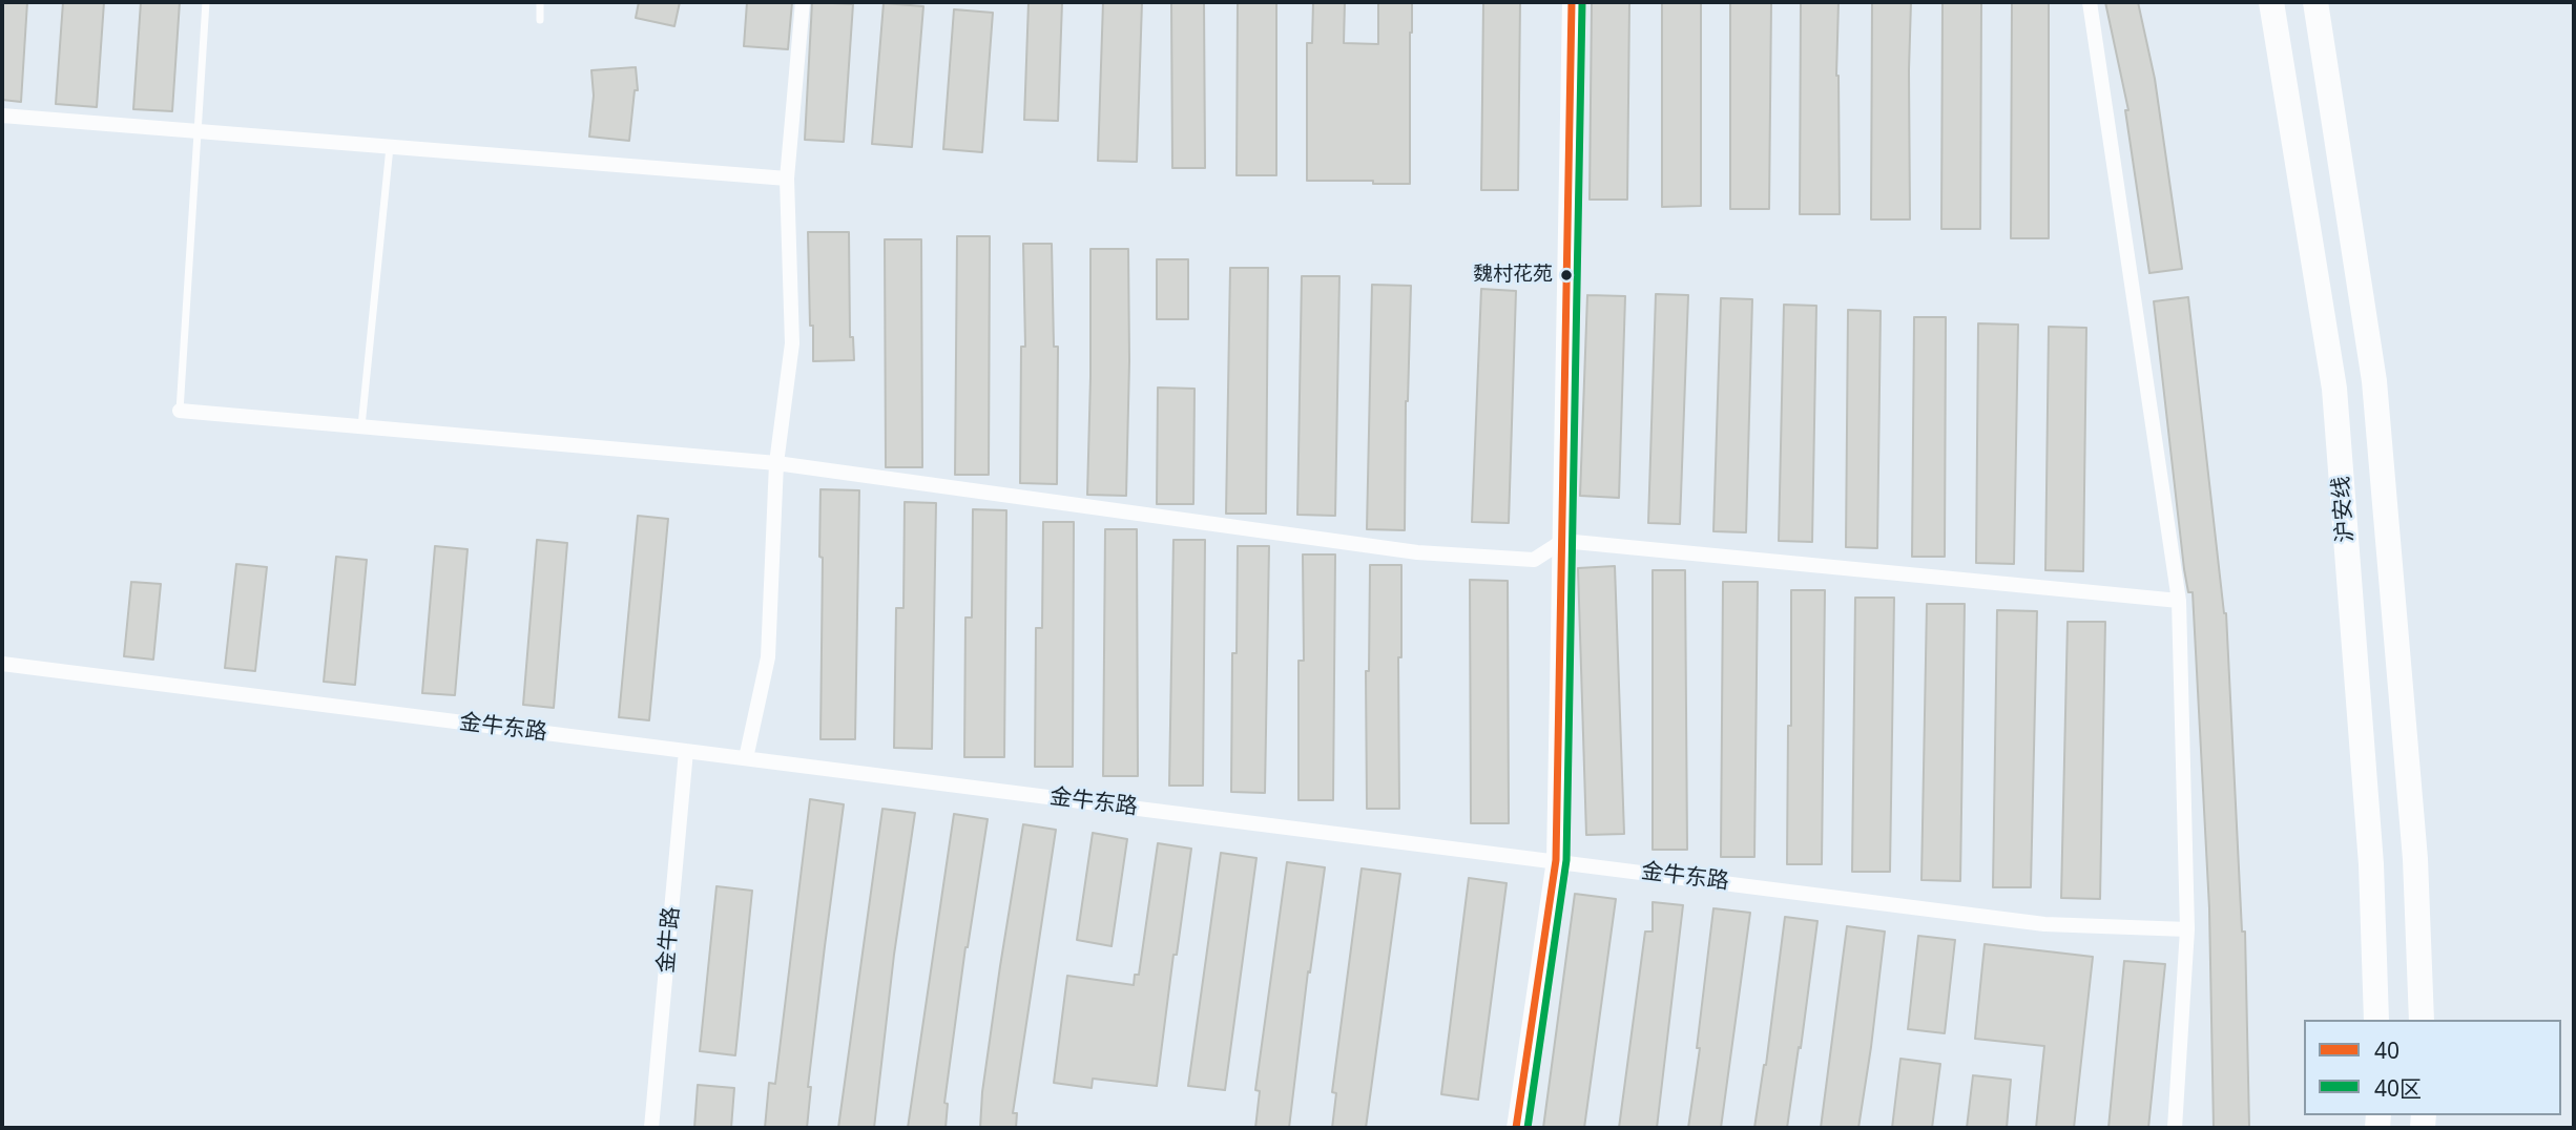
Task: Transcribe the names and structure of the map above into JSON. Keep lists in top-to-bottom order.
{
  "streets": {
    "highway": ["沪安线"],
    "street": ["金牛东路", "金牛路"]
  },
  "crossings": [
    ["金牛东路", "金牛路"]
  ],
  "places": ["魏村花苑"],
  "lines": ["transit line 40", "transit line 40区"],
  "legend": ["40", "40区"]
}
